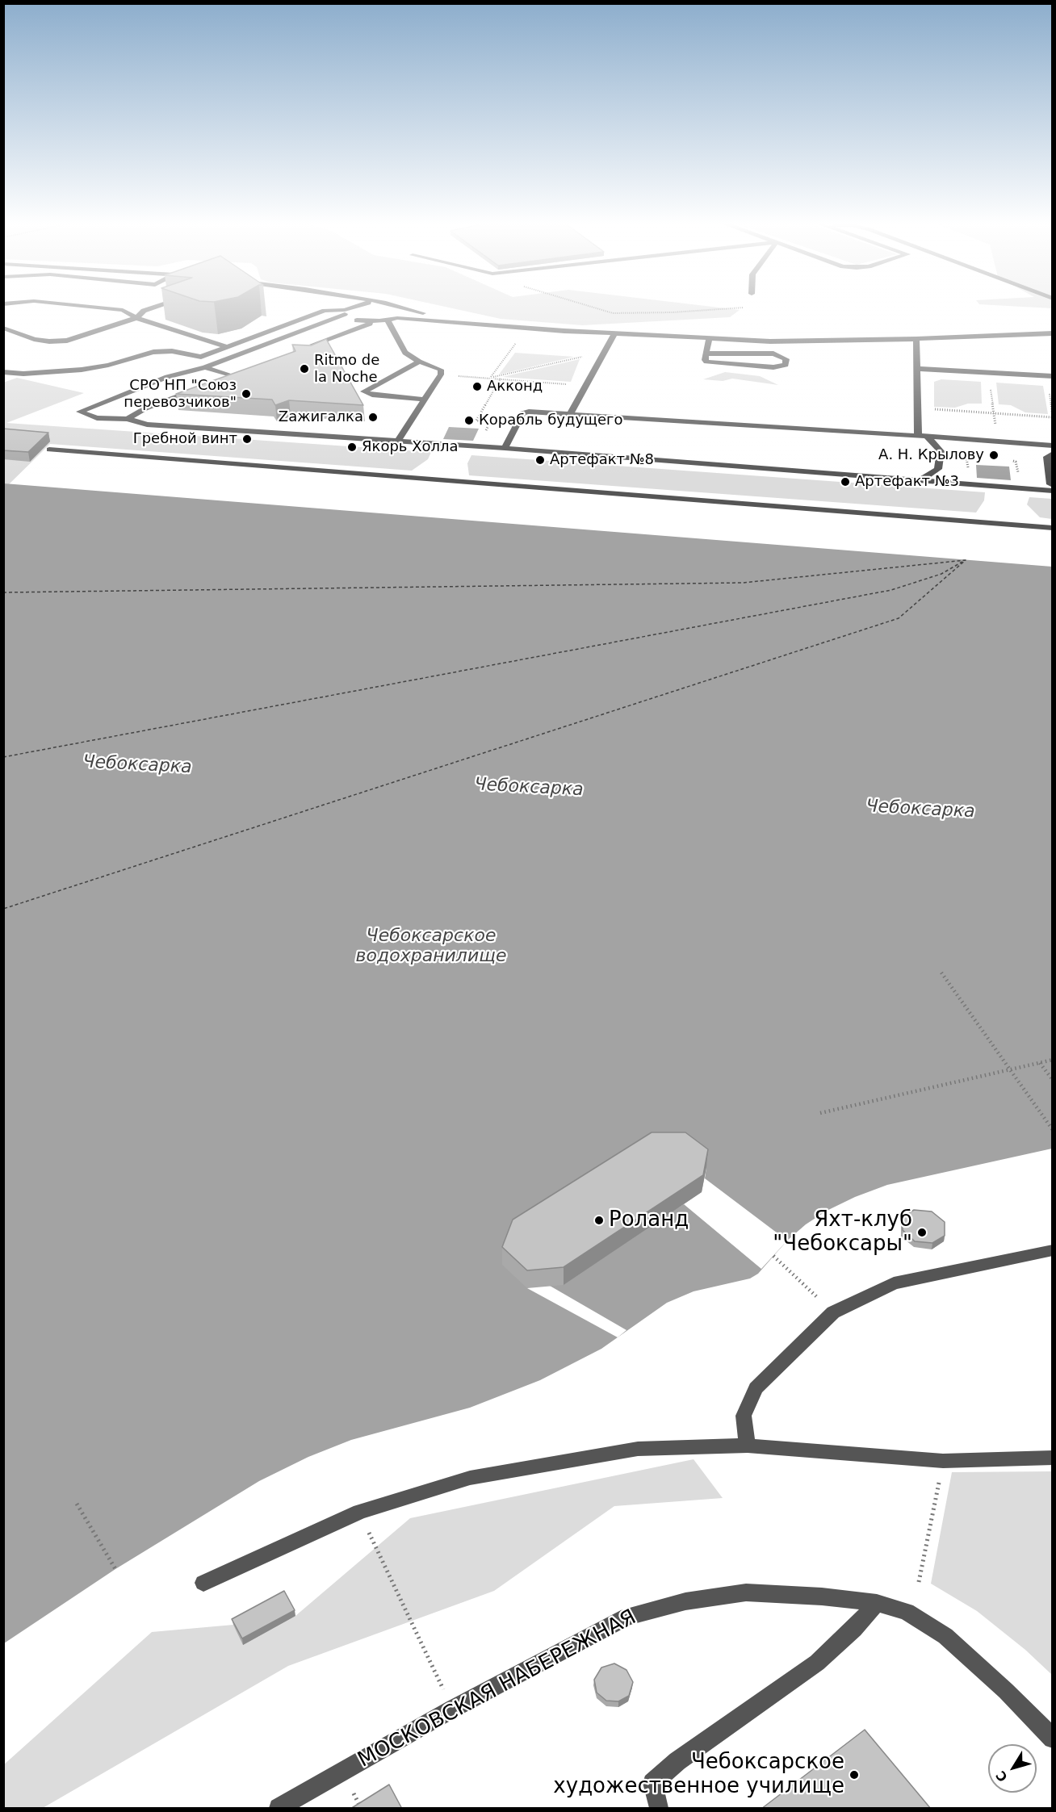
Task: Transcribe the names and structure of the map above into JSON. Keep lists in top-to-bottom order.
{
  "streets": {
    "street": ["МОСКОВСКАЯ НАБЕРЕЖНАЯ"]
  },
  "water": ["Чебоксарка", "Чебоксарское водохранилище"],
  "places": [
    "Ritmo de la Noche",
    "Акконд",
    "СРО НП \"Союз перевозчиков\"",
    "Zажигалка",
    "Корабль будущего",
    "Гребной винт",
    "Якорь Холла",
    "А. Н. Крылову",
    "Артефакт №8",
    "Артефакт №3",
    "Роланд",
    "Яхт-клуб \"Чебоксары\"",
    "Чебоксарское художественное училище"
  ],
  "north": "bottom left"
}
